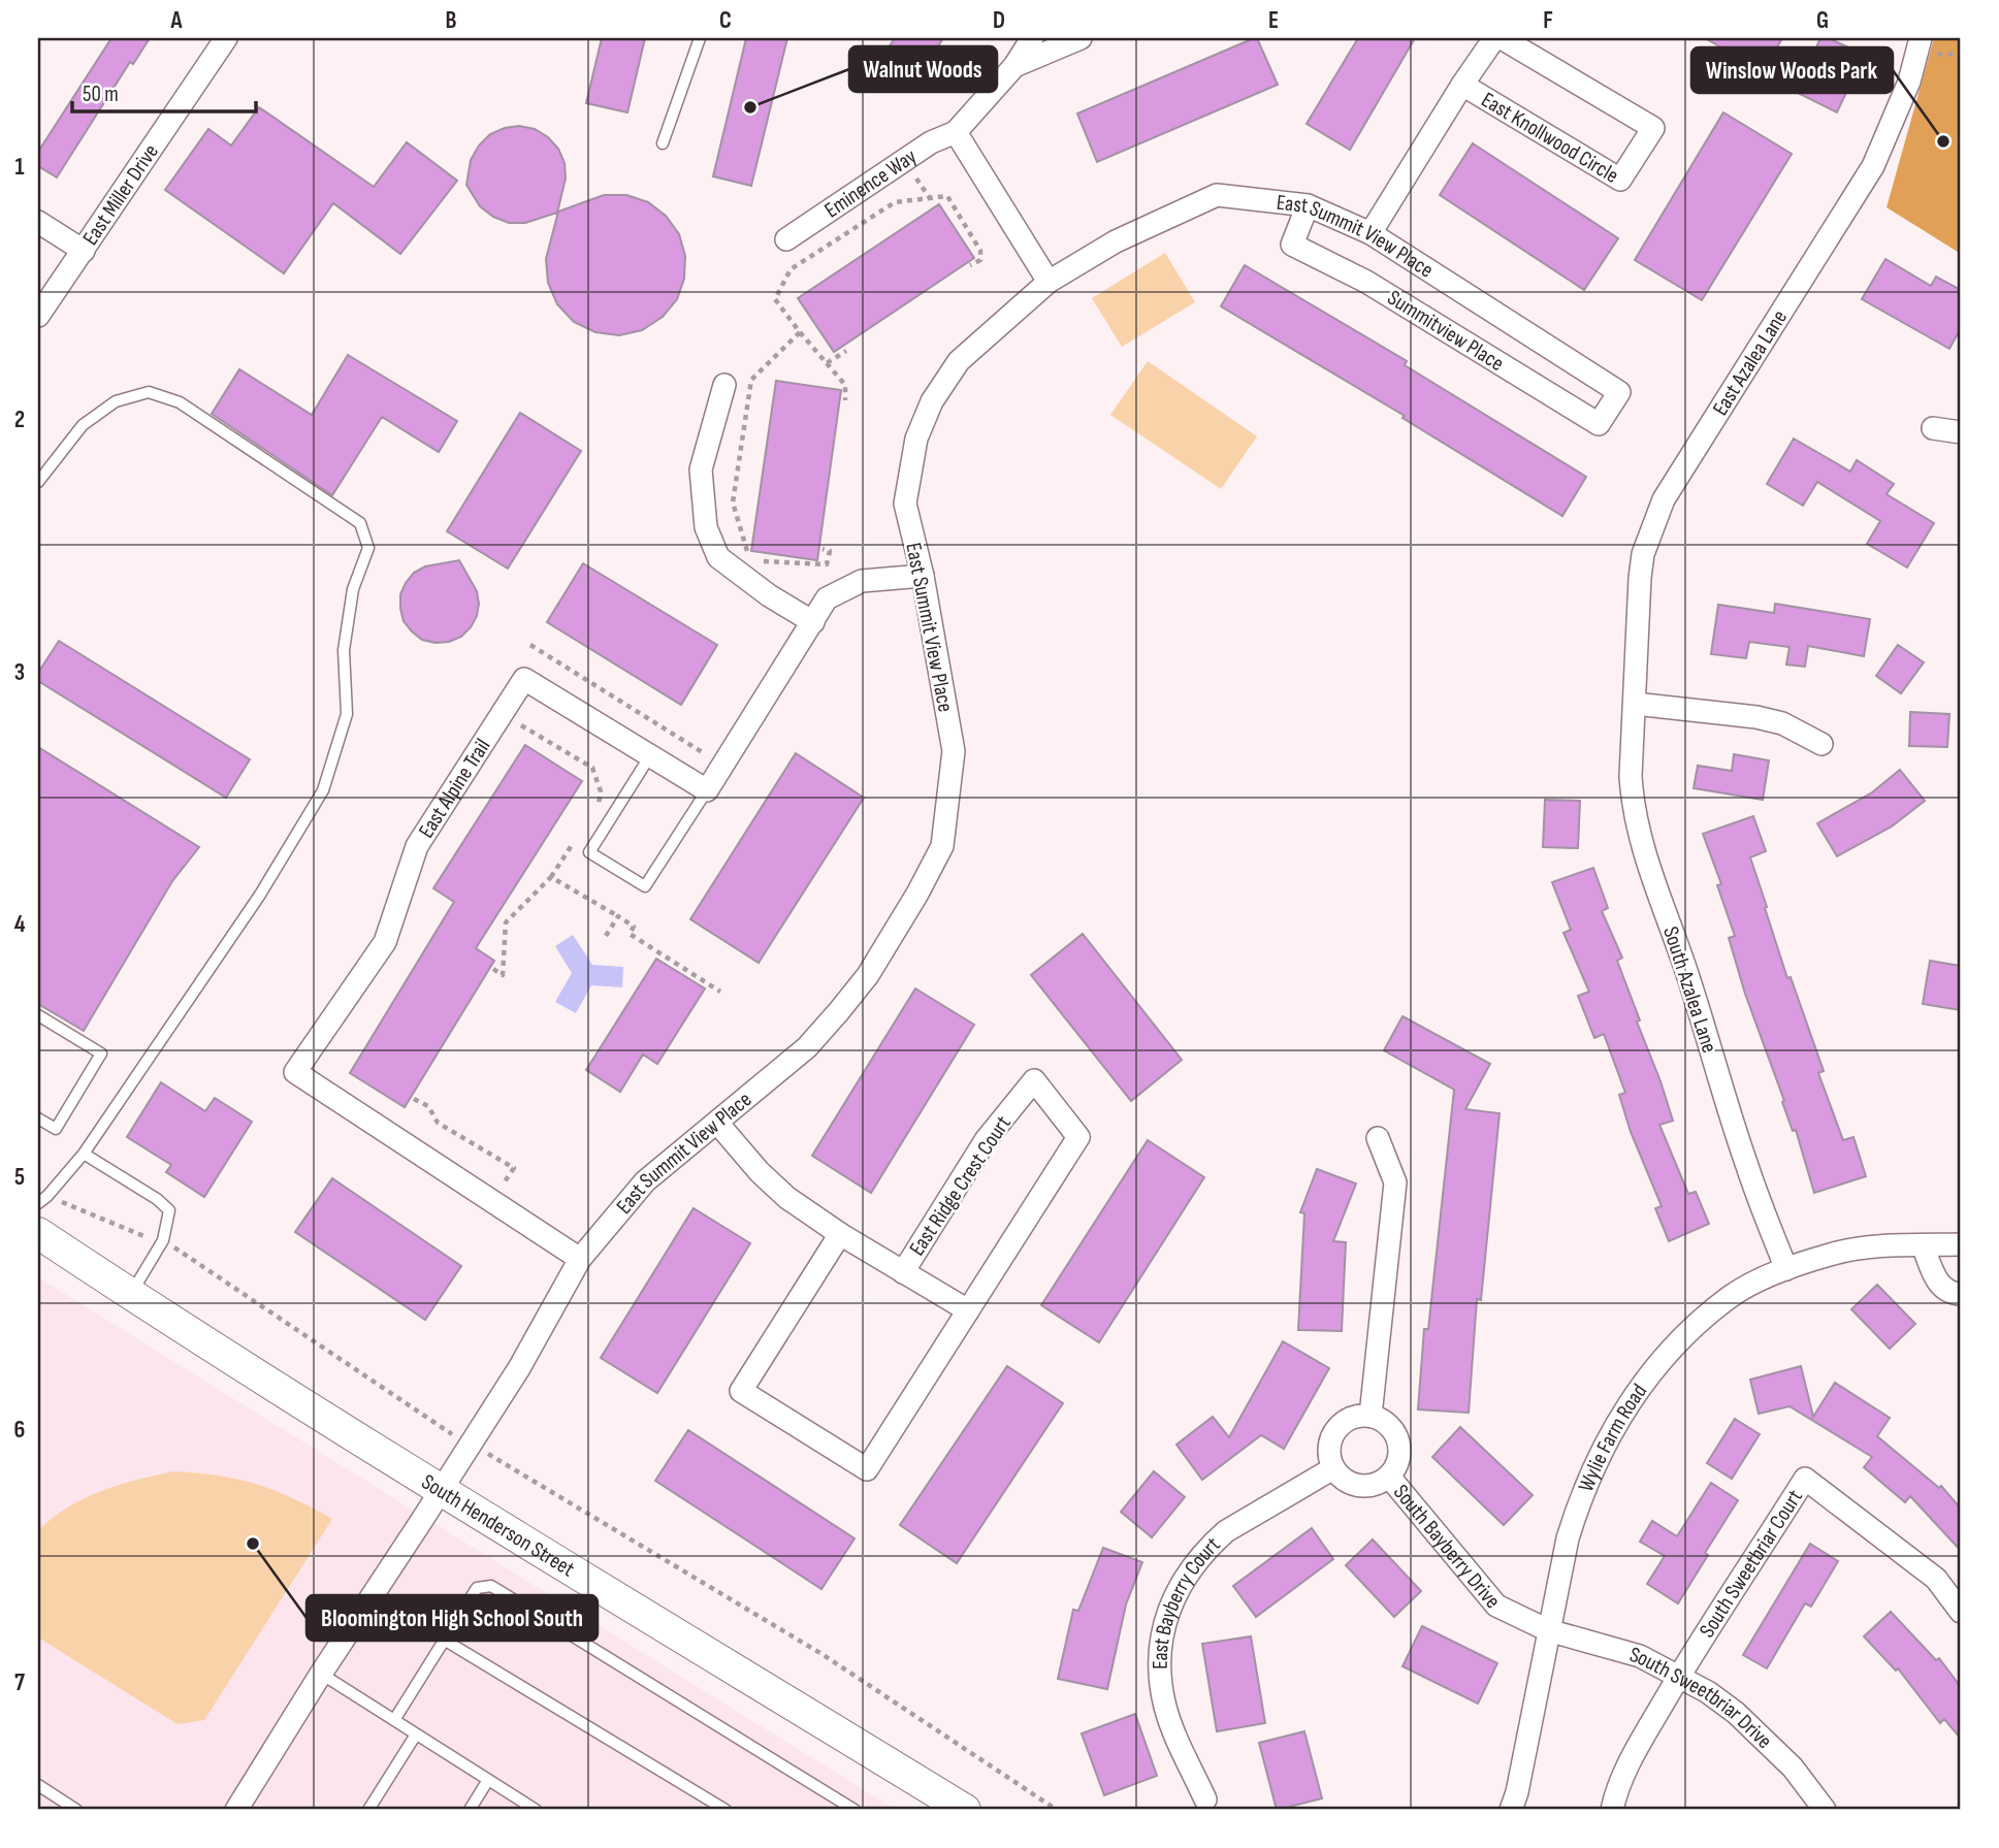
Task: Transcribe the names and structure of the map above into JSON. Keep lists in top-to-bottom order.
{
  "streets": {
    "street": [
      "East Knollwood Circle",
      "Eminence Way",
      "East Miller Drive",
      "East Summit View Place",
      "Summitview Place",
      "East Azalea Lane",
      "East Alpine Trail",
      "South Azalea Lane",
      "East Ridge Crest Court",
      "Wylie Farm Road",
      "South Henderson Street",
      "South Bayberry Drive",
      "South Sweetbriar Court",
      "East Bayberry Court",
      "South Sweetbriar Drive"
    ]
  },
  "crossings": [
    ["East Knollwood Circle", "East Summit View Place"],
    ["East Summit View Place", "Summitview Place"],
    ["East Summit View Place", "East Alpine Trail"],
    ["East Summit View Place", "East Ridge Crest Court"],
    ["East Summit View Place", "South Henderson Street"],
    ["East Azalea Lane", "South Azalea Lane"],
    ["South Azalea Lane", "Wylie Farm Road"],
    ["Wylie Farm Road", "South Bayberry Drive"],
    ["Wylie Farm Road", "South Sweetbriar Drive"],
    ["South Bayberry Drive", "East Bayberry Court"],
    ["South Bayberry Drive", "South Sweetbriar Drive"],
    ["South Sweetbriar Court", "South Sweetbriar Drive"]
  ],
  "places": ["Walnut Woods", "Winslow Woods Park", "Bloomington High School South"],
  "scale_bar": "50 m",
  "grid": {
    "columns": [
      "A",
      "B",
      "C",
      "D",
      "E",
      "F",
      "G"
    ],
    "rows": [
      "1",
      "2",
      "3",
      "4",
      "5",
      "6",
      "7"
    ]
  }
}
